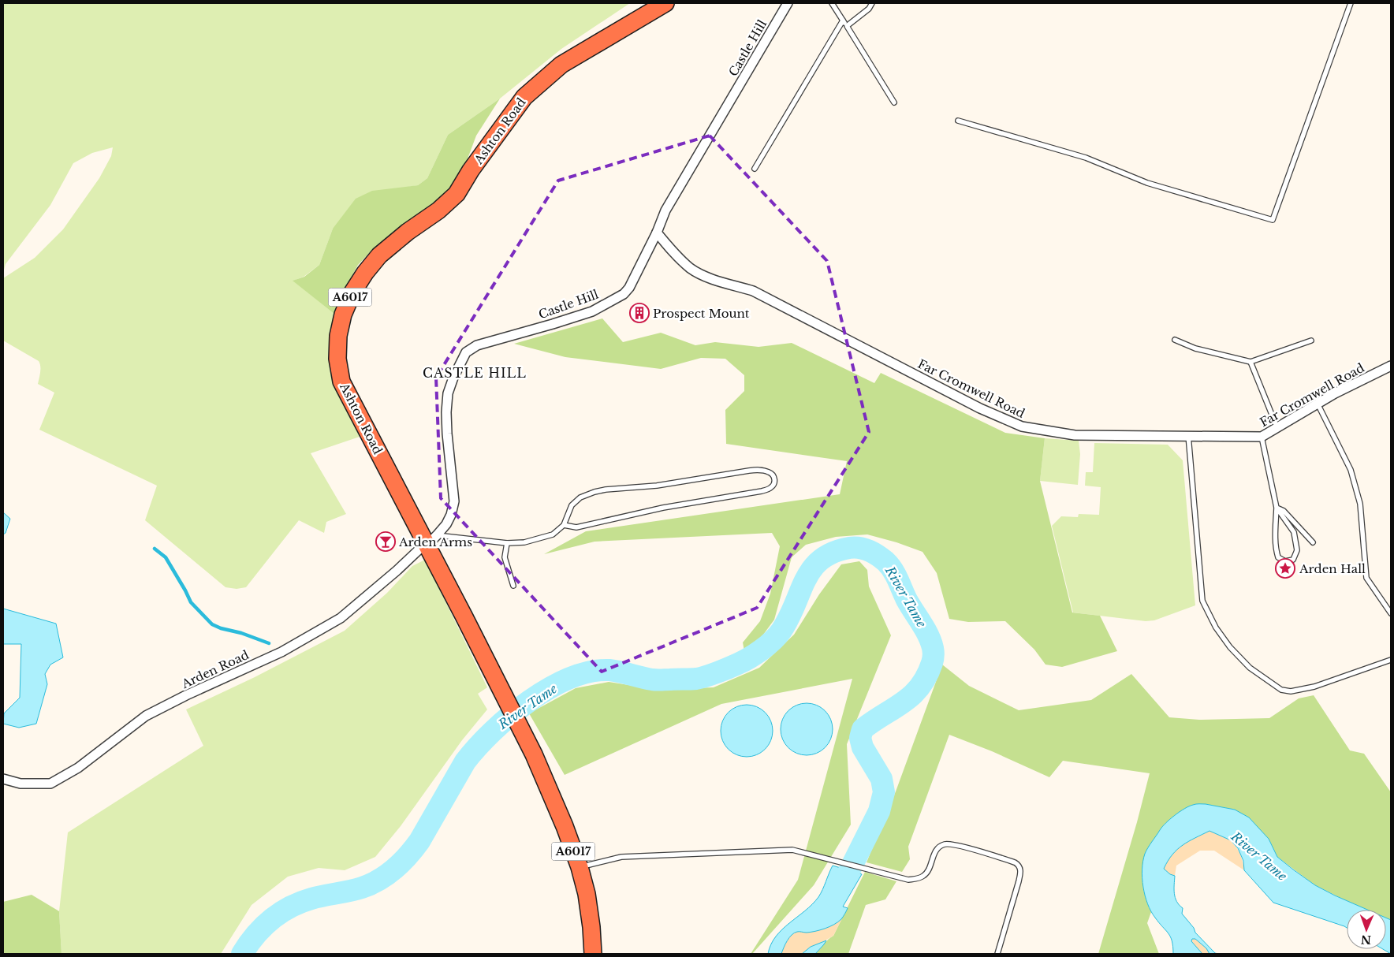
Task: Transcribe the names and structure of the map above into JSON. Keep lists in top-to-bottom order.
{
  "streets": {
    "highway": ["Ashton Road", "A6017"],
    "street": ["Castle Hill", "Far Cromwell Road", "Arden Road"]
  },
  "crossings": [
    ["Castle Hill", "Ashton Road"],
    ["Castle Hill", "Far Cromwell Road"],
    ["Castle Hill", "Arden Road"],
    ["Ashton Road", "A6017"],
    ["Ashton Road", "Arden Road"]
  ],
  "districts": ["CASTLE HILL"],
  "water": ["River Tame"],
  "places": {
    "building": ["Prospect Mount"],
    "bar": ["Arden Arms"],
    "place": ["Arden Hall"]
  },
  "north": "bottom"
}
